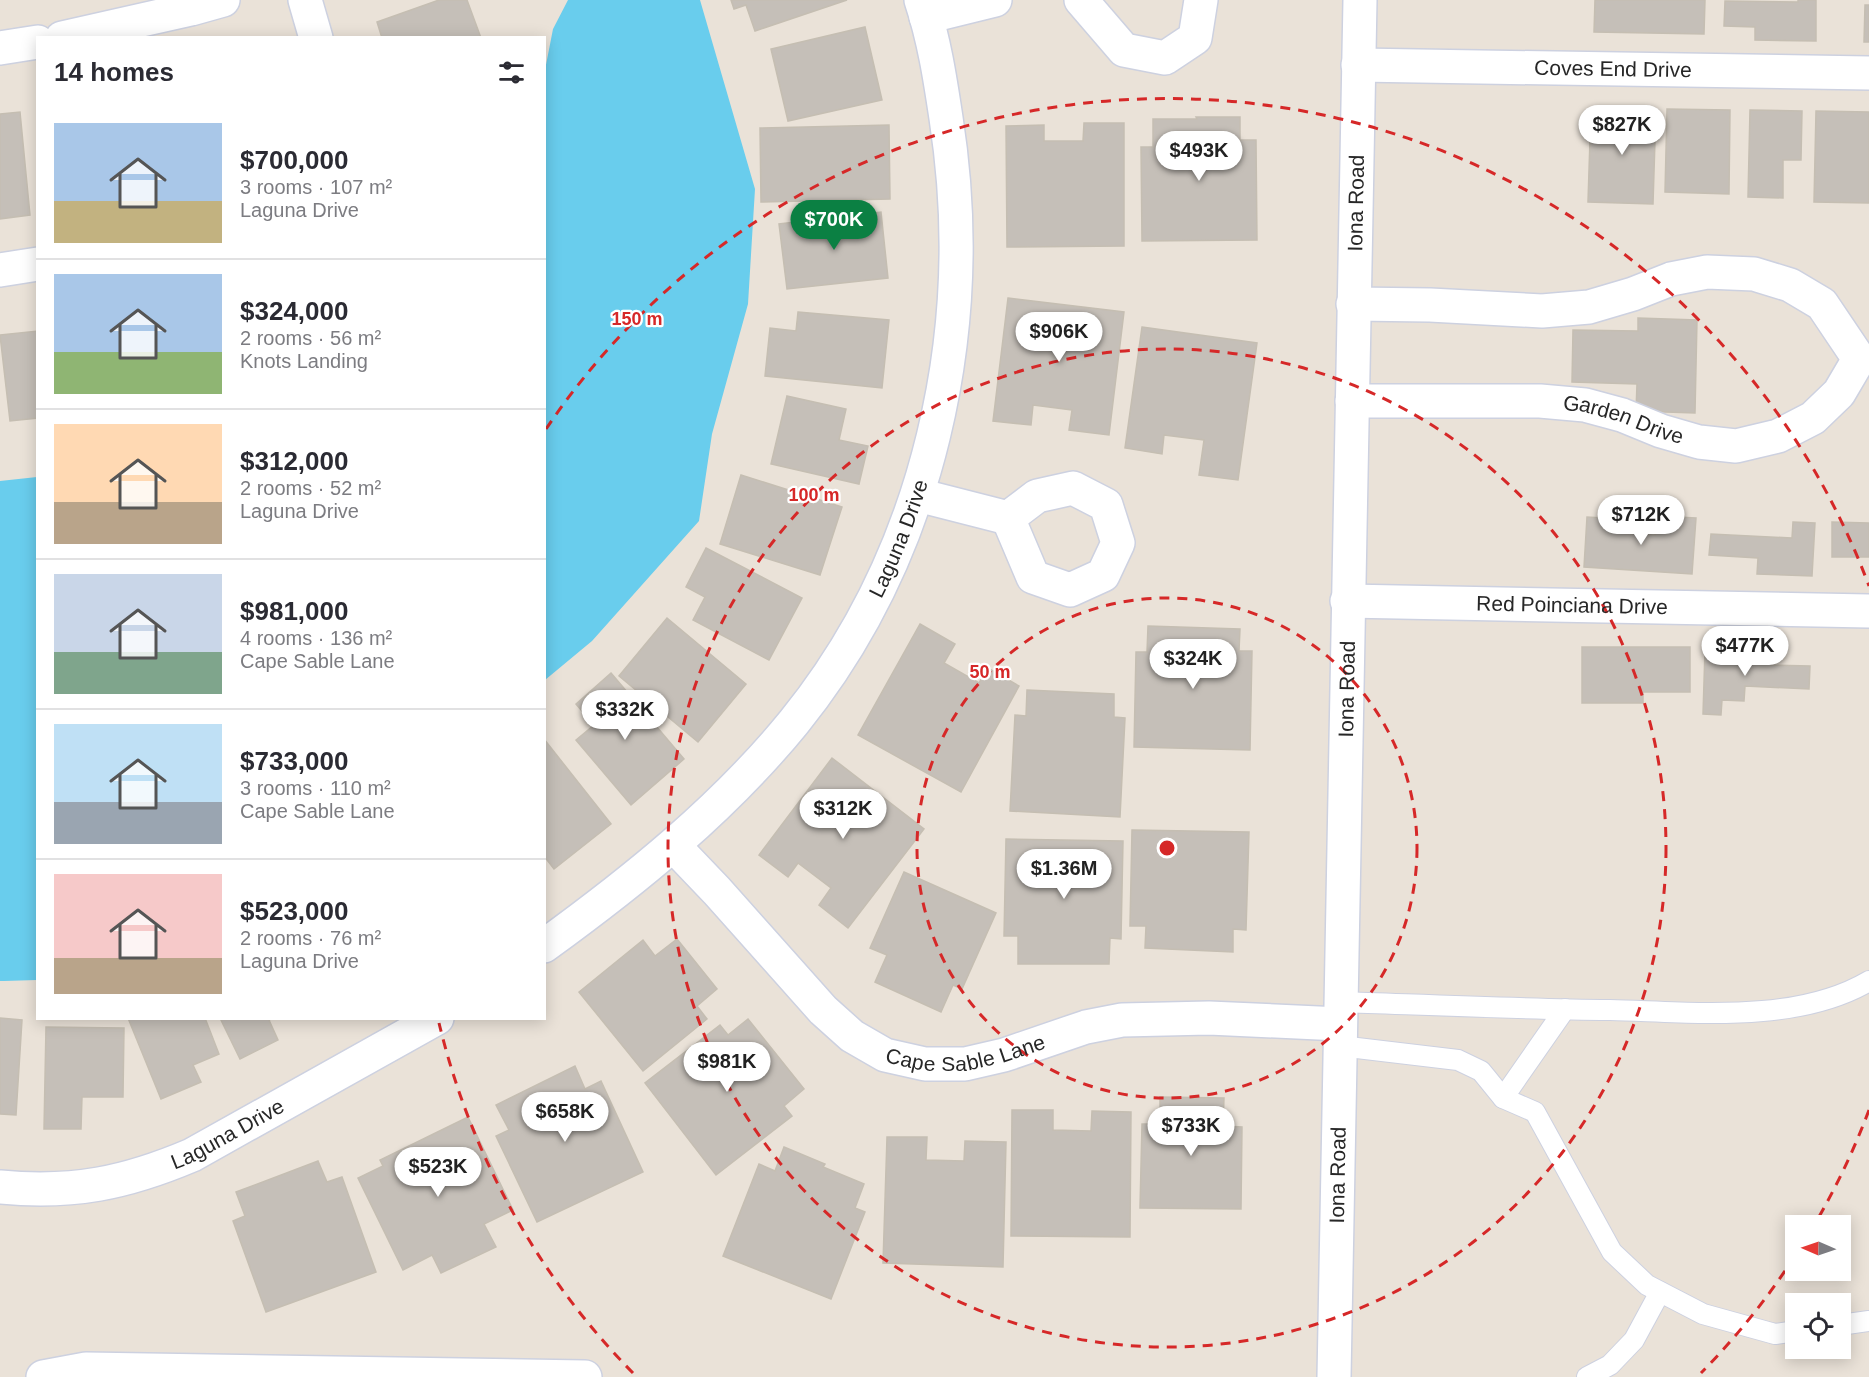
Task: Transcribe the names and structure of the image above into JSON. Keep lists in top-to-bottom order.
{
  "streets": {
    "street": [
      "Coves End Drive",
      "Iona Road",
      "Garden Drive",
      "Laguna Drive",
      "Red Poinciana Drive",
      "Cape Sable Lane"
    ]
  },
  "crossings": [
    ["Coves End Drive", "Iona Road"],
    ["Iona Road", "Garden Drive"],
    ["Iona Road", "Red Poinciana Drive"],
    ["Iona Road", "Cape Sable Lane"],
    ["Laguna Drive", "Cape Sable Lane"]
  ],
  "north": "left",
  "page": {
    "heading": "14 homes",
    "price": [
      "$827K",
      "$493K",
      "$700K",
      "$906K",
      "$712K",
      "$477K",
      "$324K",
      "$332K",
      "$312K",
      "$1.36M",
      "$981K",
      "$658K",
      "$733K",
      "$523K"
    ],
    "list": [
      {
        "name": "$700,000",
        "note": "3 rooms · 107 m² · Laguna Drive"
      },
      {
        "name": "$324,000",
        "note": "2 rooms · 56 m² · Knots Landing"
      },
      {
        "name": "$312,000",
        "note": "2 rooms · 52 m² · Laguna Drive"
      },
      {
        "name": "$981,000",
        "note": "4 rooms · 136 m² · Cape Sable Lane"
      },
      {
        "name": "$733,000",
        "note": "3 rooms · 110 m² · Cape Sable Lane"
      },
      {
        "name": "$523,000",
        "note": "2 rooms · 76 m² · Laguna Drive"
      }
    ]
  },
  "rings": ["150 m", "100 m", "50 m"]
}
